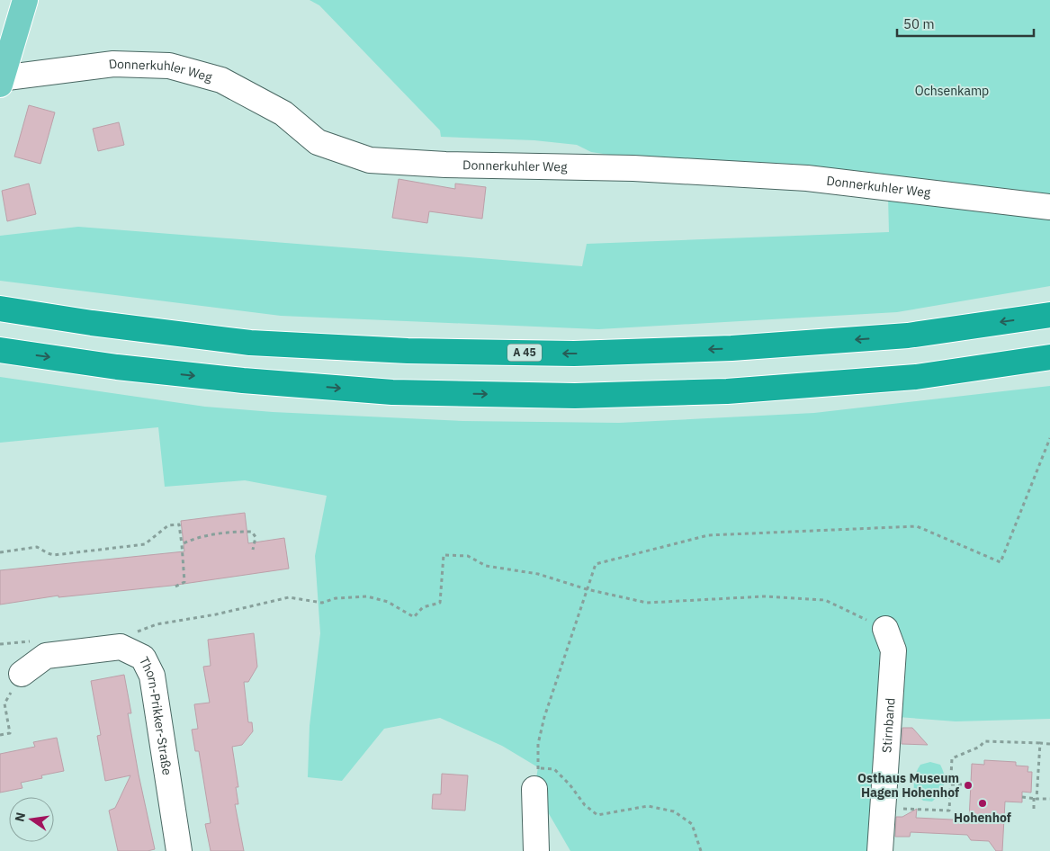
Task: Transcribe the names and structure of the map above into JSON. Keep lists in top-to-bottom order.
{
  "streets": {
    "highway": ["A 45"],
    "street": ["Donnerkuhler Weg", "Thorn-Prikker-Straße", "Stirnband"]
  },
  "parks": ["Ochsenkamp"],
  "places": ["Osthaus Museum Hagen Hohenhof", "Hohenhof"],
  "scale_bar": "50 m",
  "north": "left"
}
